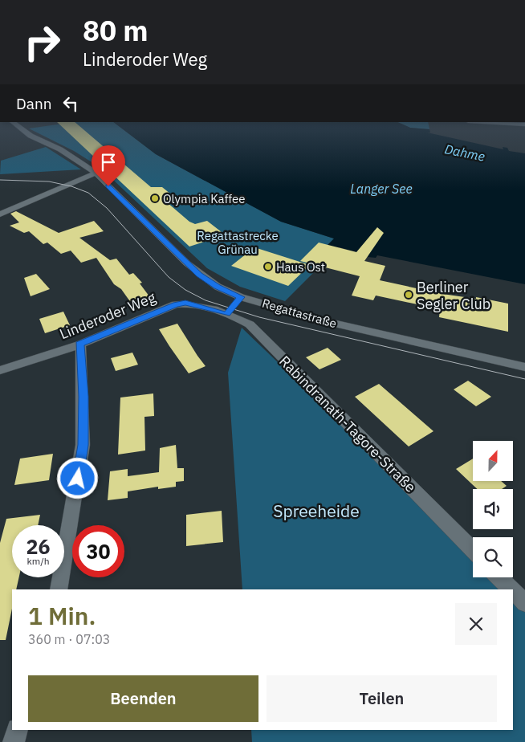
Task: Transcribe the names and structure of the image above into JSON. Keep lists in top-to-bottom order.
{
  "streets": {
    "street": ["Regattastraße", "Linderoder Weg", "Rabindranath-Tagore-Straße"]
  },
  "crossings": [
    ["Linderoder Weg", "Rabindranath-Tagore-Straße"]
  ],
  "water": ["Dahme", "Langer See"],
  "parks": ["Regattastrecke Grünau", "Spreeheide"],
  "places": ["Olympia Kaffee", "Haus Ost", "Berliner Segler Club"],
  "north": "top",
  "page": {
    "turn": ["80 m", "Linderoder Weg"],
    "then": "Dann",
    "speed": "26 km/h",
    "limit": "30",
    "heading": ["1 Min.", "360 m · 07:03"],
    "buttons": ["Beenden", "Teilen"]
  }
}
